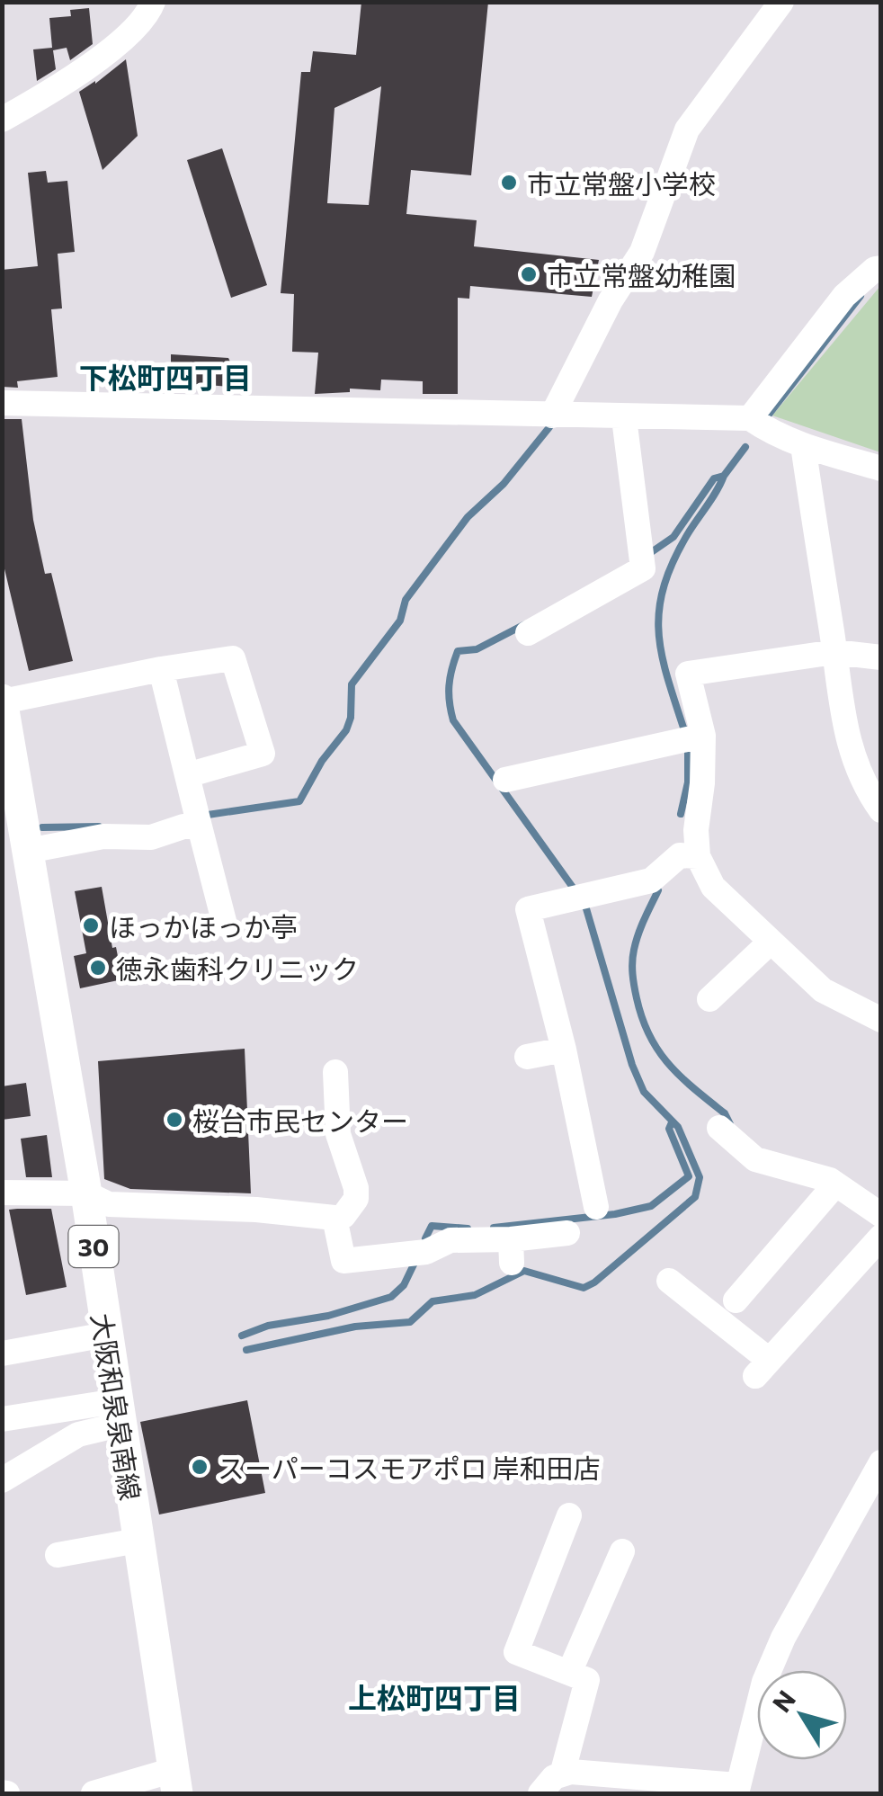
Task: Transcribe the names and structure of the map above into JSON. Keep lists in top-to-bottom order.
{
  "streets": {
    "main road": ["30", "大阪和泉泉南線"]
  },
  "districts": ["下松町四丁目", "上松町四丁目"],
  "places": [
    "市立常盤小学校",
    "市立常盤幼稚園",
    "ほっかほっか亭",
    "徳永歯科クリニック",
    "桜台市民センター",
    "スーパーコスモアポロ 岸和田店"
  ],
  "north": "top left"
}
